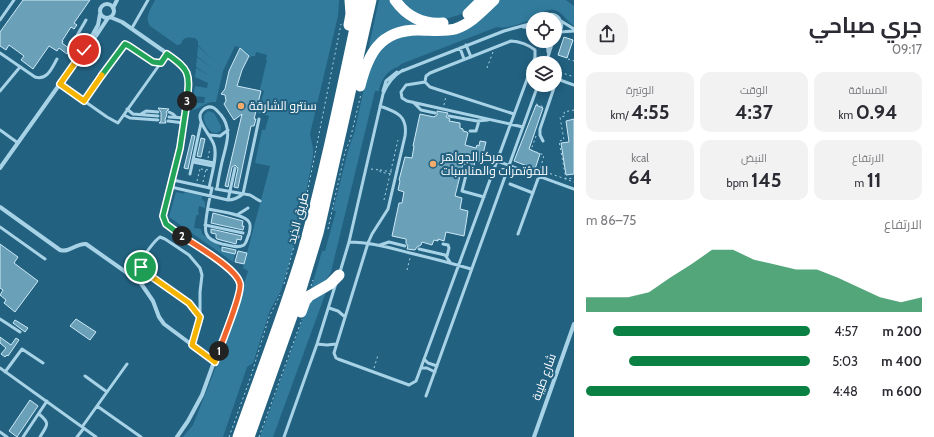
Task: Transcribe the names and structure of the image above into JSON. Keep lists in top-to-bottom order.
{
  "streets": {
    "highway": ["طريق الذيد"],
    "street": ["شارع طيبة"]
  },
  "places": ["سنترو الشارقة", "مركز الجواهر للمؤتمرات والمناسبات"],
  "page": {
    "heading": ["جري صباحي", "09:17"],
    "stats": [
      ["المسافة", "0.94 km"],
      ["الوقت", "4:37"],
      ["الوتيرة", "4:55 /km"],
      ["الارتفاع", "11 m"],
      ["النبض", "145 bpm"],
      ["kcal", "64"]
    ],
    "pins": ["3", "2", "1"],
    "chart": ["الارتفاع", "75–86 m"],
    "list": [
      {
        "name": "200 m",
        "note": "4:57"
      },
      {
        "name": "400 m",
        "note": "5:03"
      },
      {
        "name": "600 m",
        "note": "4:48"
      }
    ]
  }
}
